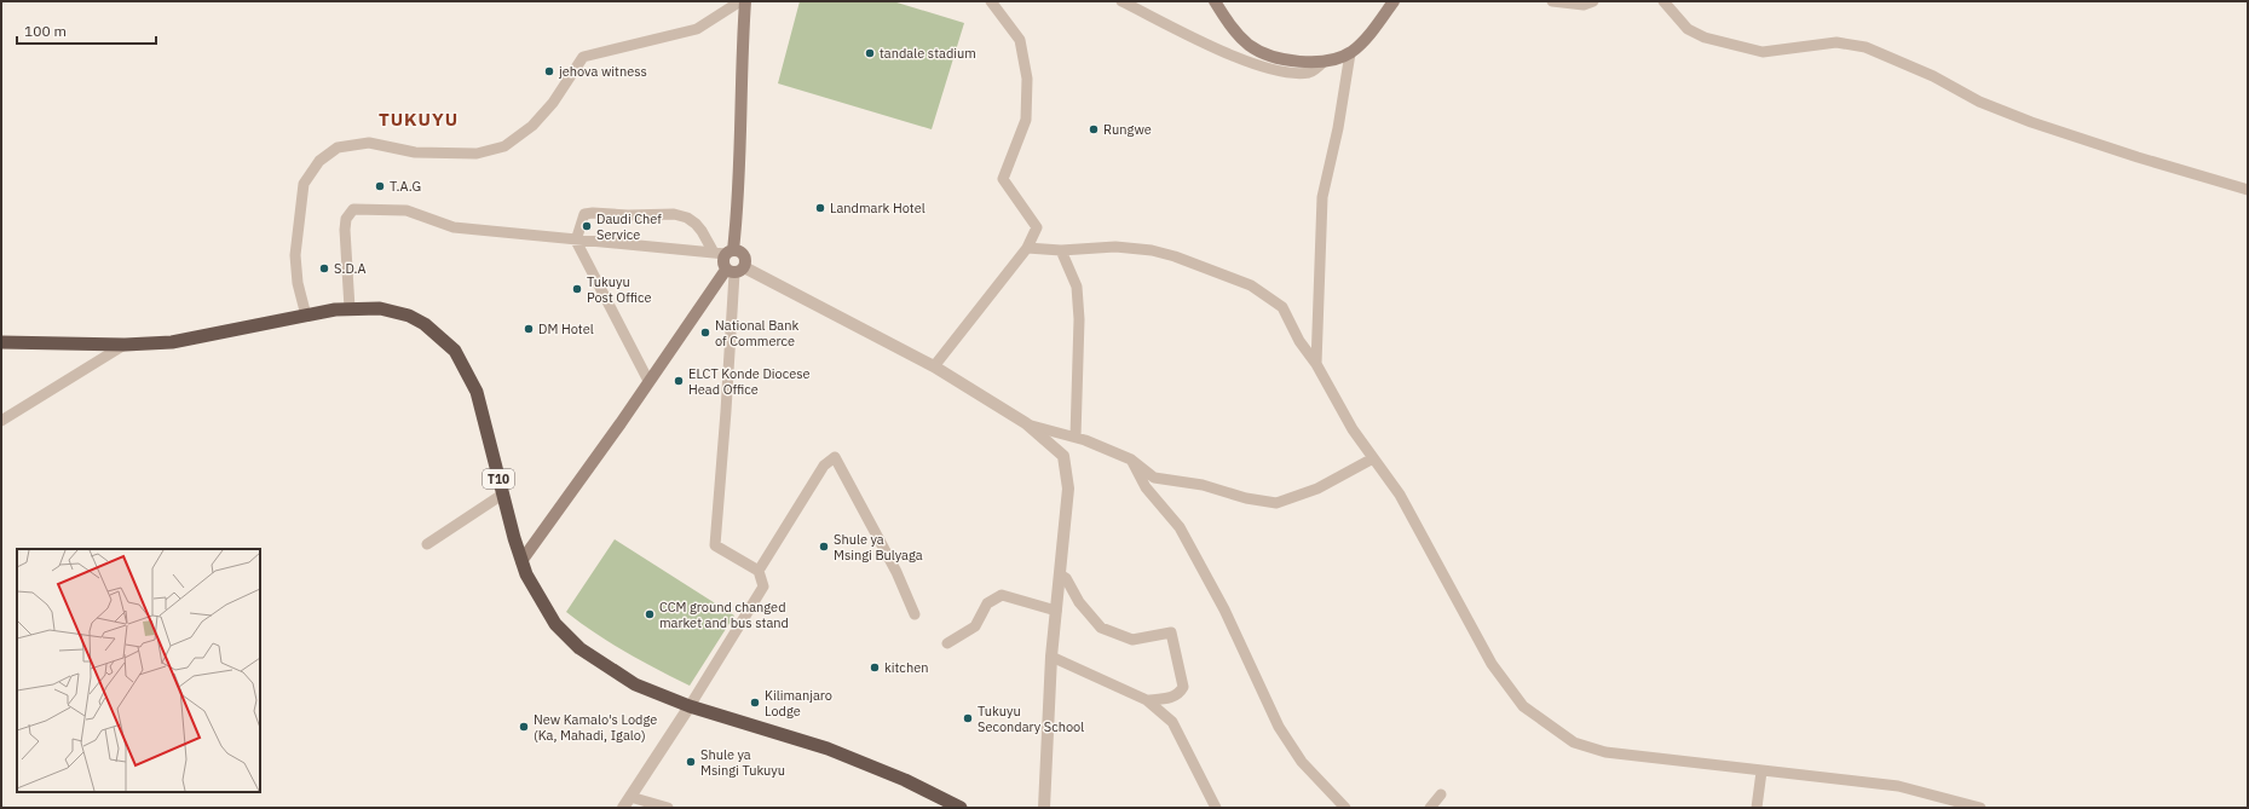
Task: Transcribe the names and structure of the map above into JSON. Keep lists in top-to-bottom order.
{
  "streets": {
    "highway": ["T10"]
  },
  "districts": ["TUKUYU"],
  "places": [
    "tandale stadium",
    "jehova witness",
    "Rungwe",
    "T.A.G",
    "Landmark Hotel",
    "Daudi Chef Service",
    "S.D.A",
    "Tukuyu Post Office",
    "DM Hotel",
    "National Bank of Commerce",
    "ELCT Konde Diocese Head Office",
    "Shule ya Msingi Bulyaga",
    "CCM ground changed market and bus stand",
    "kitchen",
    "Kilimanjaro Lodge",
    "Tukuyu Secondary School",
    "New Kamalo's Lodge (Ka, Mahadi, Igalo)",
    "Shule ya Msingi Tukuyu"
  ],
  "scale_bar": "100 m"
}
